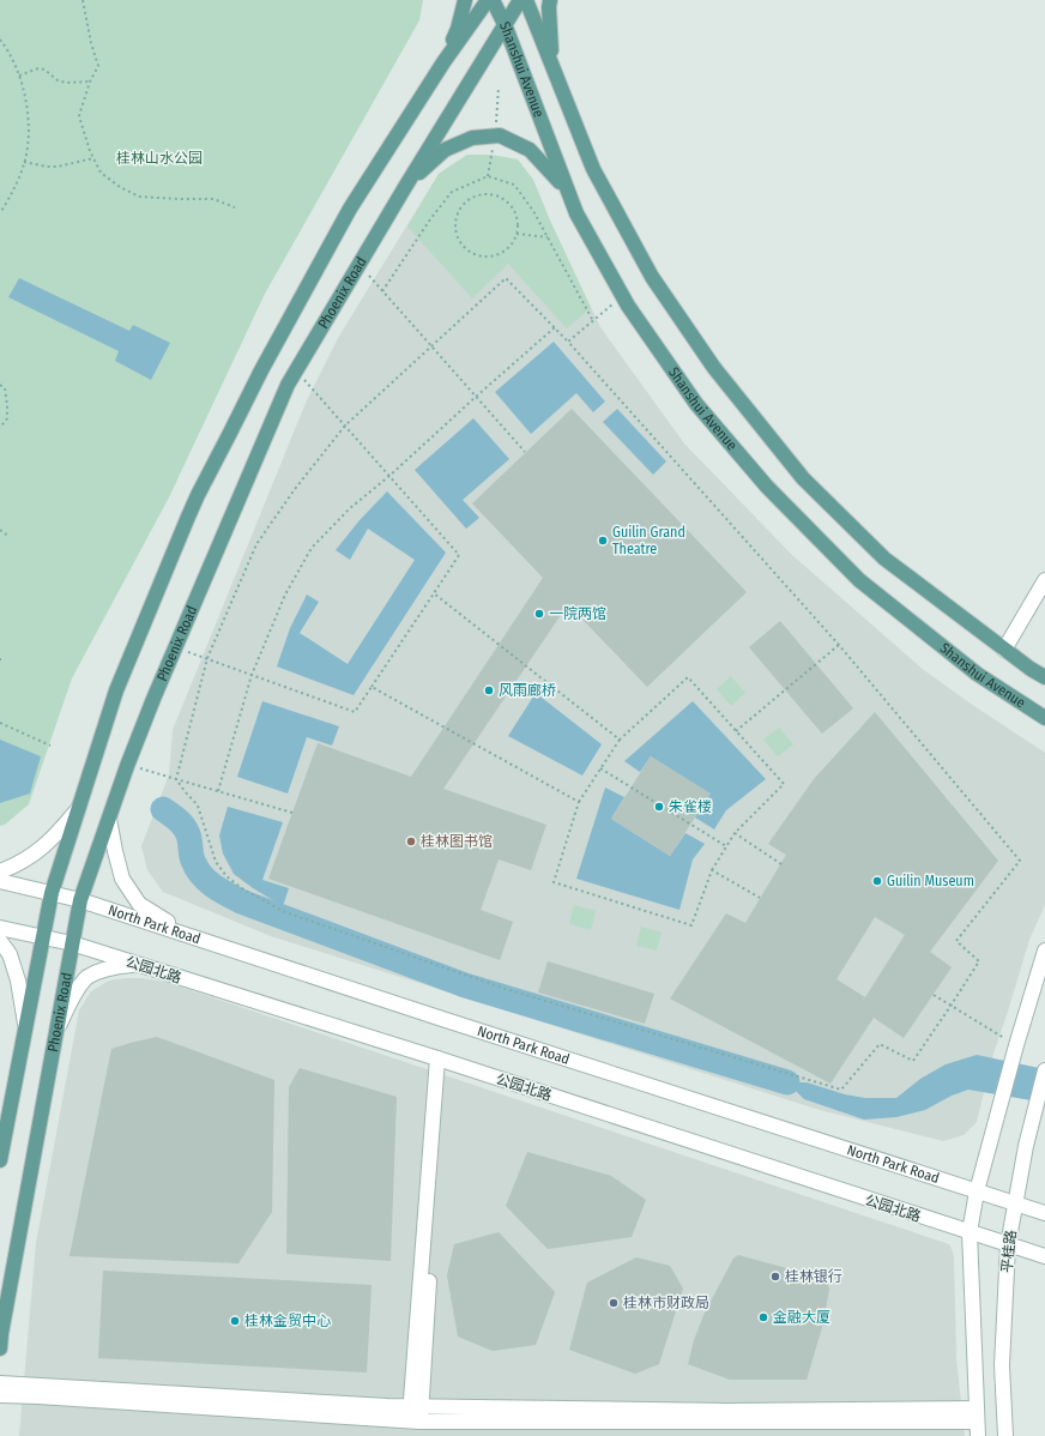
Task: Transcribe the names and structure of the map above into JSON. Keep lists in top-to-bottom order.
{
  "streets": {
    "main road": [
      "Shanshui Avenue",
      "Phoenix Road",
      "North Park Road",
      "公园北路",
      "平桂路"
    ]
  },
  "crossings": [
    ["Shanshui Avenue", "Phoenix Road"],
    ["Phoenix Road", "North Park Road"],
    ["Phoenix Road", "公园北路"],
    ["North Park Road", "平桂路"],
    ["公园北路", "平桂路"]
  ],
  "parks": ["桂林山水公园"],
  "places": [
    "Guilin Grand Theatre",
    "一院两馆",
    "风雨廊桥",
    "朱雀楼",
    "桂林图书馆",
    "Guilin Museum",
    "桂林银行",
    "桂林市财政局",
    "金融大厦",
    "桂林金贸中心"
  ]
}
